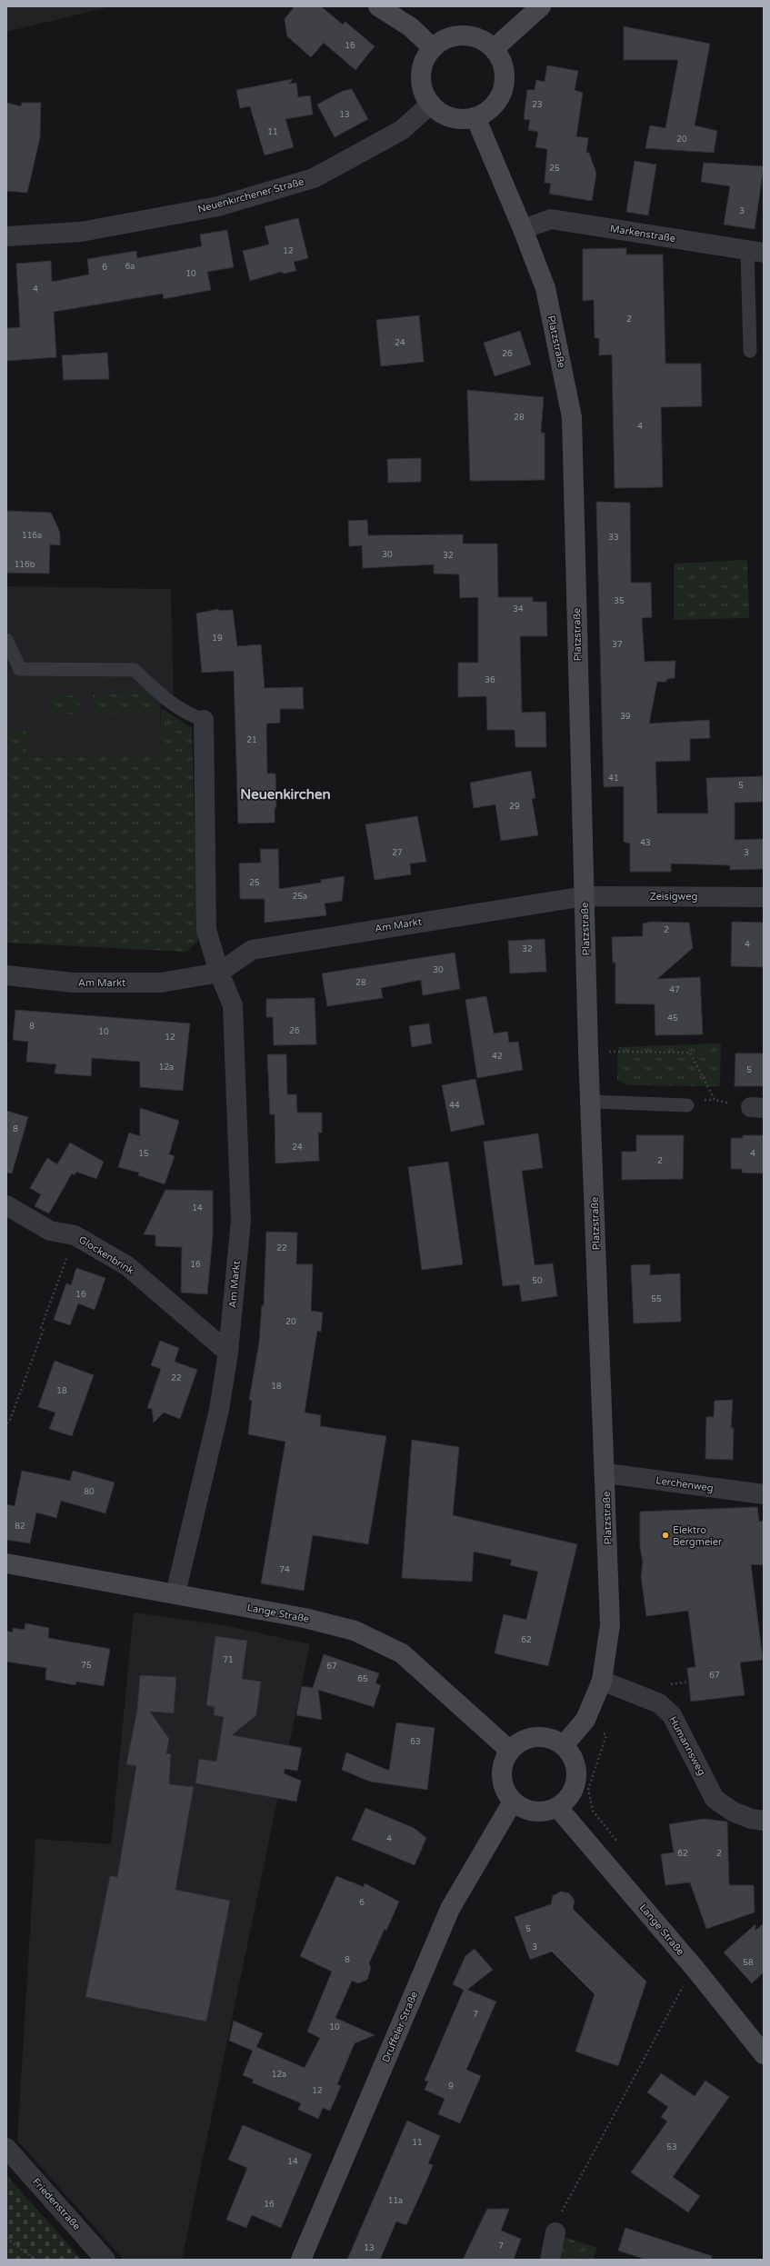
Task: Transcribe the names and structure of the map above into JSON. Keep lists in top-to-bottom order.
{
  "streets": {
    "street": [
      "Neuenkirchener Straße",
      "Markenstraße",
      "Platzstraße",
      "Zeisigweg",
      "Am Markt",
      "Glockenbrink",
      "Lerchenweg",
      "Lange Straße",
      "Humannsweg",
      "Druffeler Straße",
      "Friedenstraße"
    ]
  },
  "crossings": [
    ["Neuenkirchener Straße", "Platzstraße"],
    ["Markenstraße", "Platzstraße"],
    ["Platzstraße", "Zeisigweg"],
    ["Platzstraße", "Am Markt"],
    ["Platzstraße", "Lerchenweg"],
    ["Platzstraße", "Lange Straße"],
    ["Platzstraße", "Humannsweg"],
    ["Platzstraße", "Druffeler Straße"],
    ["Zeisigweg", "Am Markt"],
    ["Am Markt", "Glockenbrink"],
    ["Am Markt", "Lange Straße"],
    ["Lange Straße", "Druffeler Straße"]
  ],
  "districts": ["Neuenkirchen"],
  "places": ["Elektro Bergmeier"],
  "house_numbers": [
    "16",
    "23",
    "13",
    "11",
    "20",
    "25",
    "3",
    "12",
    "6a",
    "6",
    "10",
    "4",
    "2",
    "24",
    "26",
    "28",
    "4",
    "116a",
    "33",
    "30",
    "32",
    "116b",
    "35",
    "34",
    "19",
    "37",
    "36",
    "39",
    "21",
    "41",
    "5",
    "29",
    "43",
    "27",
    "3",
    "25",
    "25a",
    "2",
    "4",
    "32",
    "30",
    "28",
    "47",
    "45",
    "8",
    "26",
    "10",
    "12",
    "42",
    "12a",
    "5",
    "44",
    "8",
    "24",
    "15",
    "4",
    "2",
    "14",
    "22",
    "16",
    "50",
    "16",
    "55",
    "20",
    "22",
    "18",
    "18",
    "80",
    "82",
    "74",
    "62",
    "71",
    "75",
    "67",
    "67",
    "65",
    "63",
    "4",
    "62",
    "2",
    "6",
    "5",
    "3",
    "8",
    "58",
    "7",
    "10",
    "12a",
    "9",
    "12",
    "11",
    "53",
    "14",
    "11a",
    "16",
    "7",
    "13"
  ]
}
